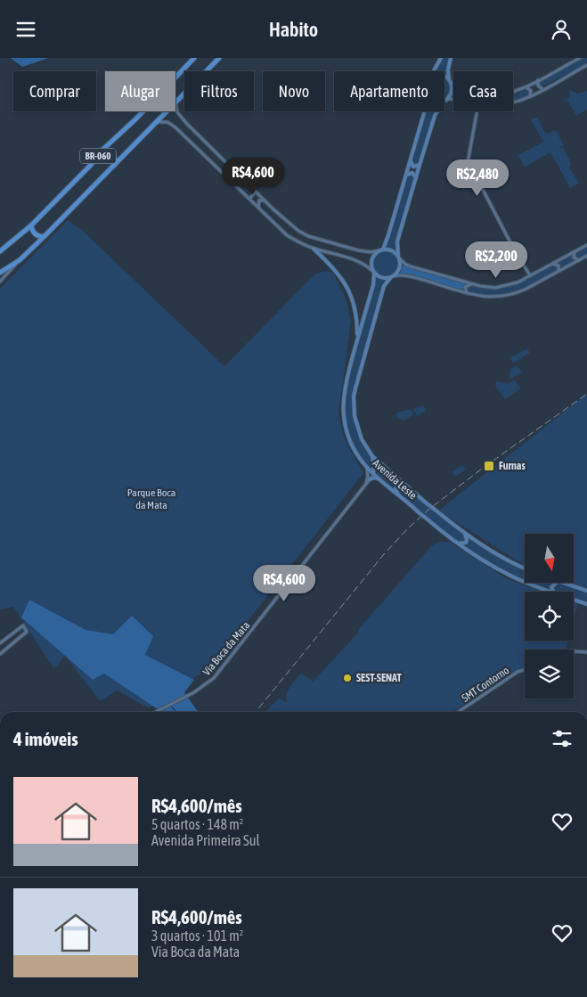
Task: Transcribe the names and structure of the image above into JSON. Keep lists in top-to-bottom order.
{
  "streets": {
    "highway": ["BR-060"],
    "main road": ["Avenida Leste", "Via Boca da Mata", "SMT Contorno"]
  },
  "crossings": [
    ["Avenida Leste", "Via Boca da Mata"]
  ],
  "parks": ["Parque Boca da Mata"],
  "places": {
    "transit": ["Furnas"],
    "other": ["SEST-SENAT"]
  },
  "north": "bottom",
  "page": {
    "header": "Habito",
    "chip": [
      "Comprar",
      "Alugar",
      "Filtros",
      "Novo",
      "Apartamento",
      "Casa"
    ],
    "price": [
      "R$4,600",
      "R$2,480",
      "R$2,200",
      "R$4,600"
    ],
    "heading": "4 imóveis",
    "list": [
      {
        "name": "R$4,600/mês",
        "note": "5 quartos · 148 m² · Avenida Primeira Sul"
      },
      {
        "name": "R$4,600/mês",
        "note": "3 quartos · 101 m² · Via Boca da Mata"
      }
    ]
  }
}
